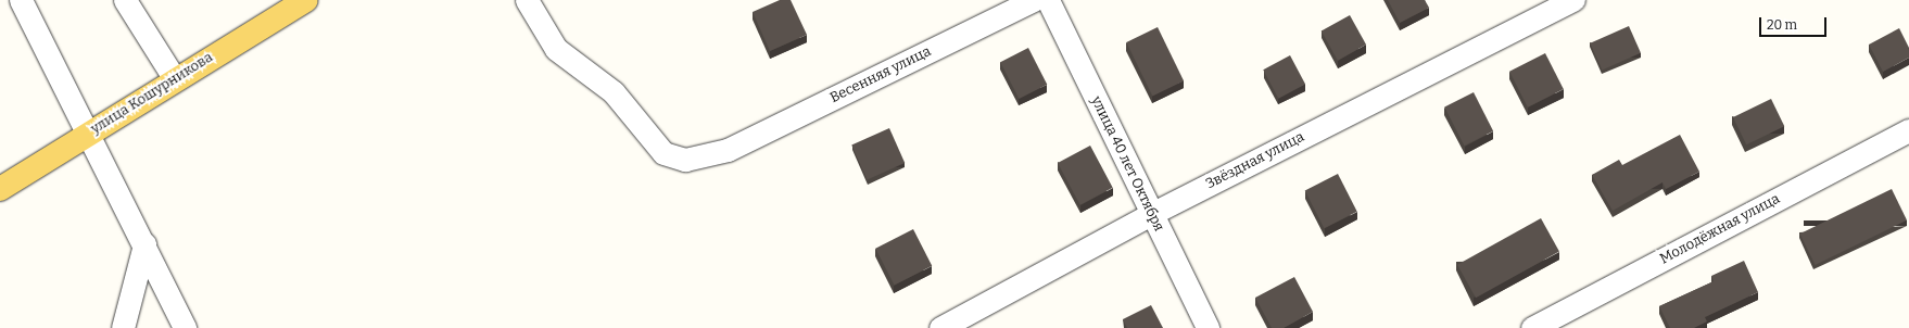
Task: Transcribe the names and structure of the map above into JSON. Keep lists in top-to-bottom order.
{
  "streets": {
    "main road": ["улица Кошурникова"],
    "street": [
      "Весенняя улица",
      "Звёздная улица",
      "улица 40 лет Октября",
      "Молодёжная улица"
    ]
  },
  "crossings": [
    ["Звёздная улица", "улица 40 лет Октября"]
  ],
  "scale_bar": "20 m"
}
